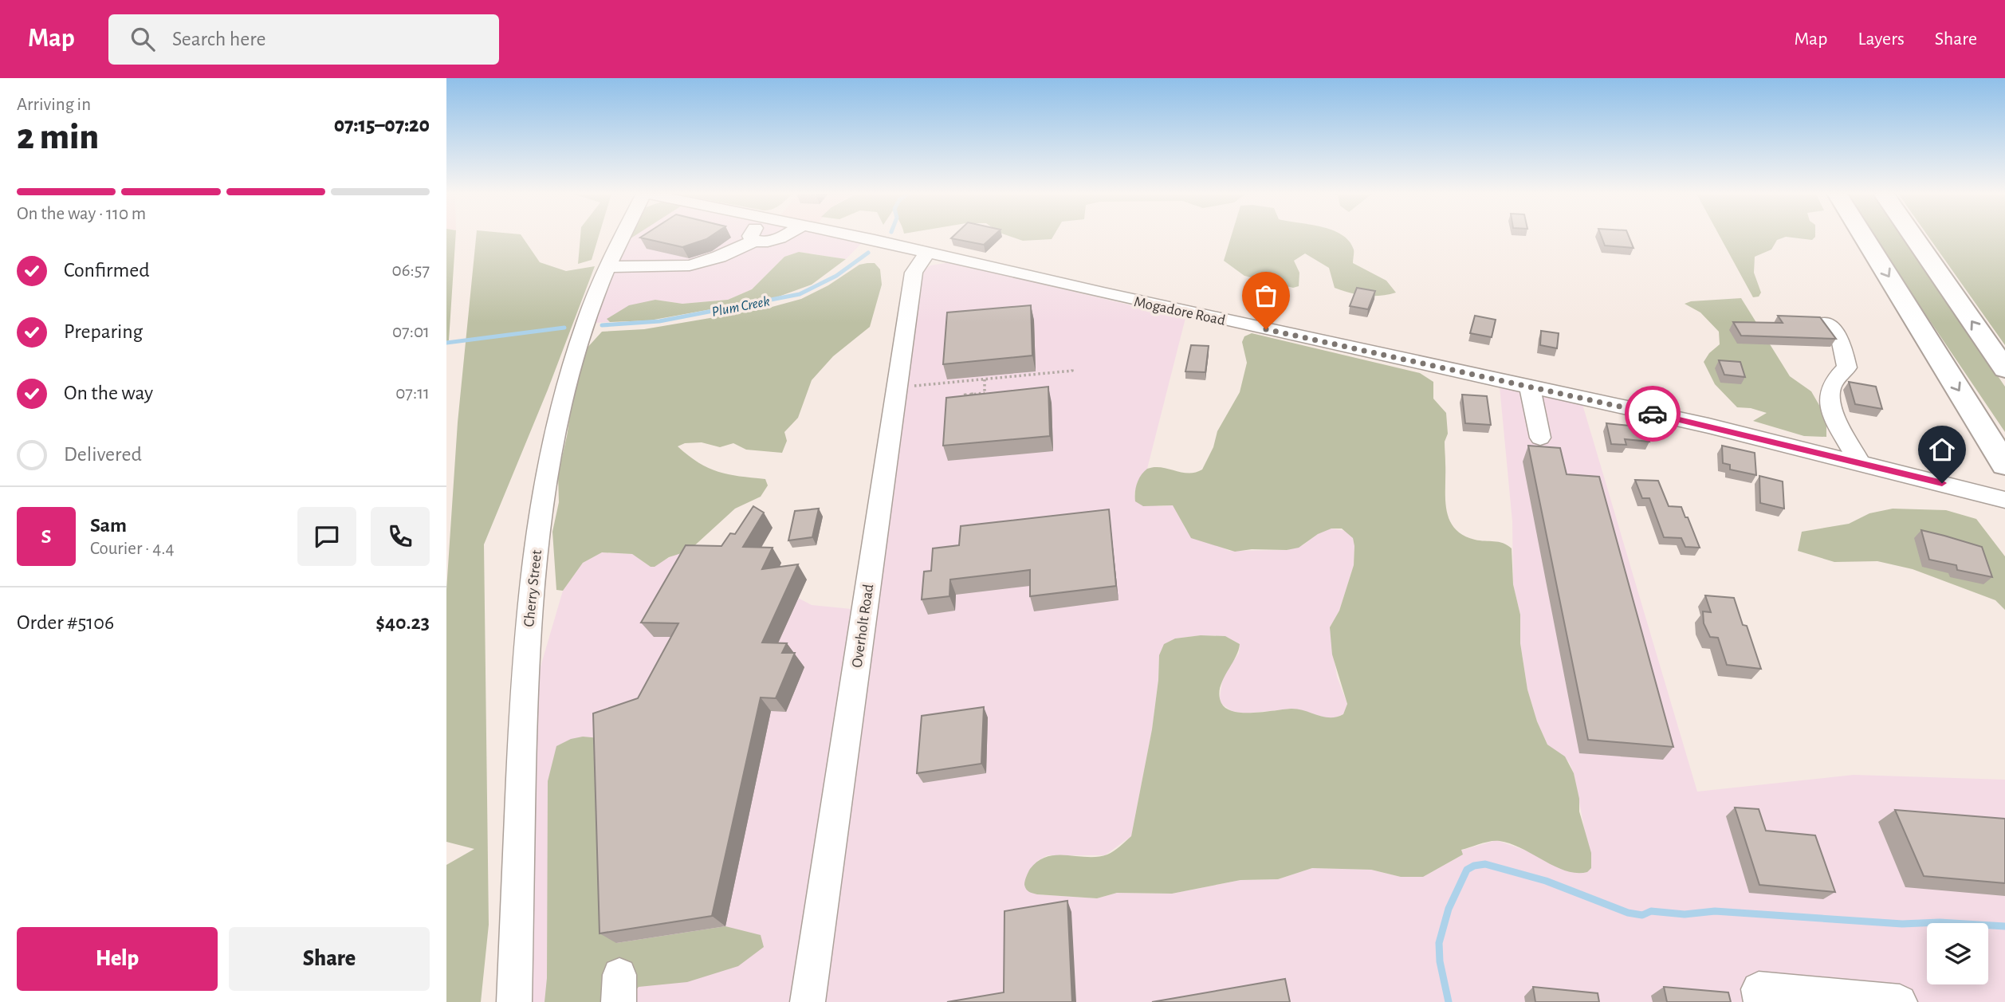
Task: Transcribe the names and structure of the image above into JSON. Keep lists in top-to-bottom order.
{
  "streets": {
    "street": ["Mogadore Road", "Cherry Street", "Overholt Road"]
  },
  "crossings": [
    ["Mogadore Road", "Overholt Road"]
  ],
  "water": ["Plum Creek"],
  "page": {
    "header": "Map",
    "search": "Search here",
    "nav": ["Map", "Layers", "Share"],
    "heading": ["2 min", "Arriving in", "07:15–07:20"],
    "panel": [
      "Sam",
      "Courier · 4.4",
      "Order #5106",
      "$40.23"
    ],
    "bar": "On the way · 110 m",
    "list": [
      ["Confirmed", "06:57"],
      ["Preparing", "07:01"],
      ["On the way", "07:11"],
      "Delivered"
    ],
    "round": "S",
    "buttons": ["Help", "Share"]
  }
}
